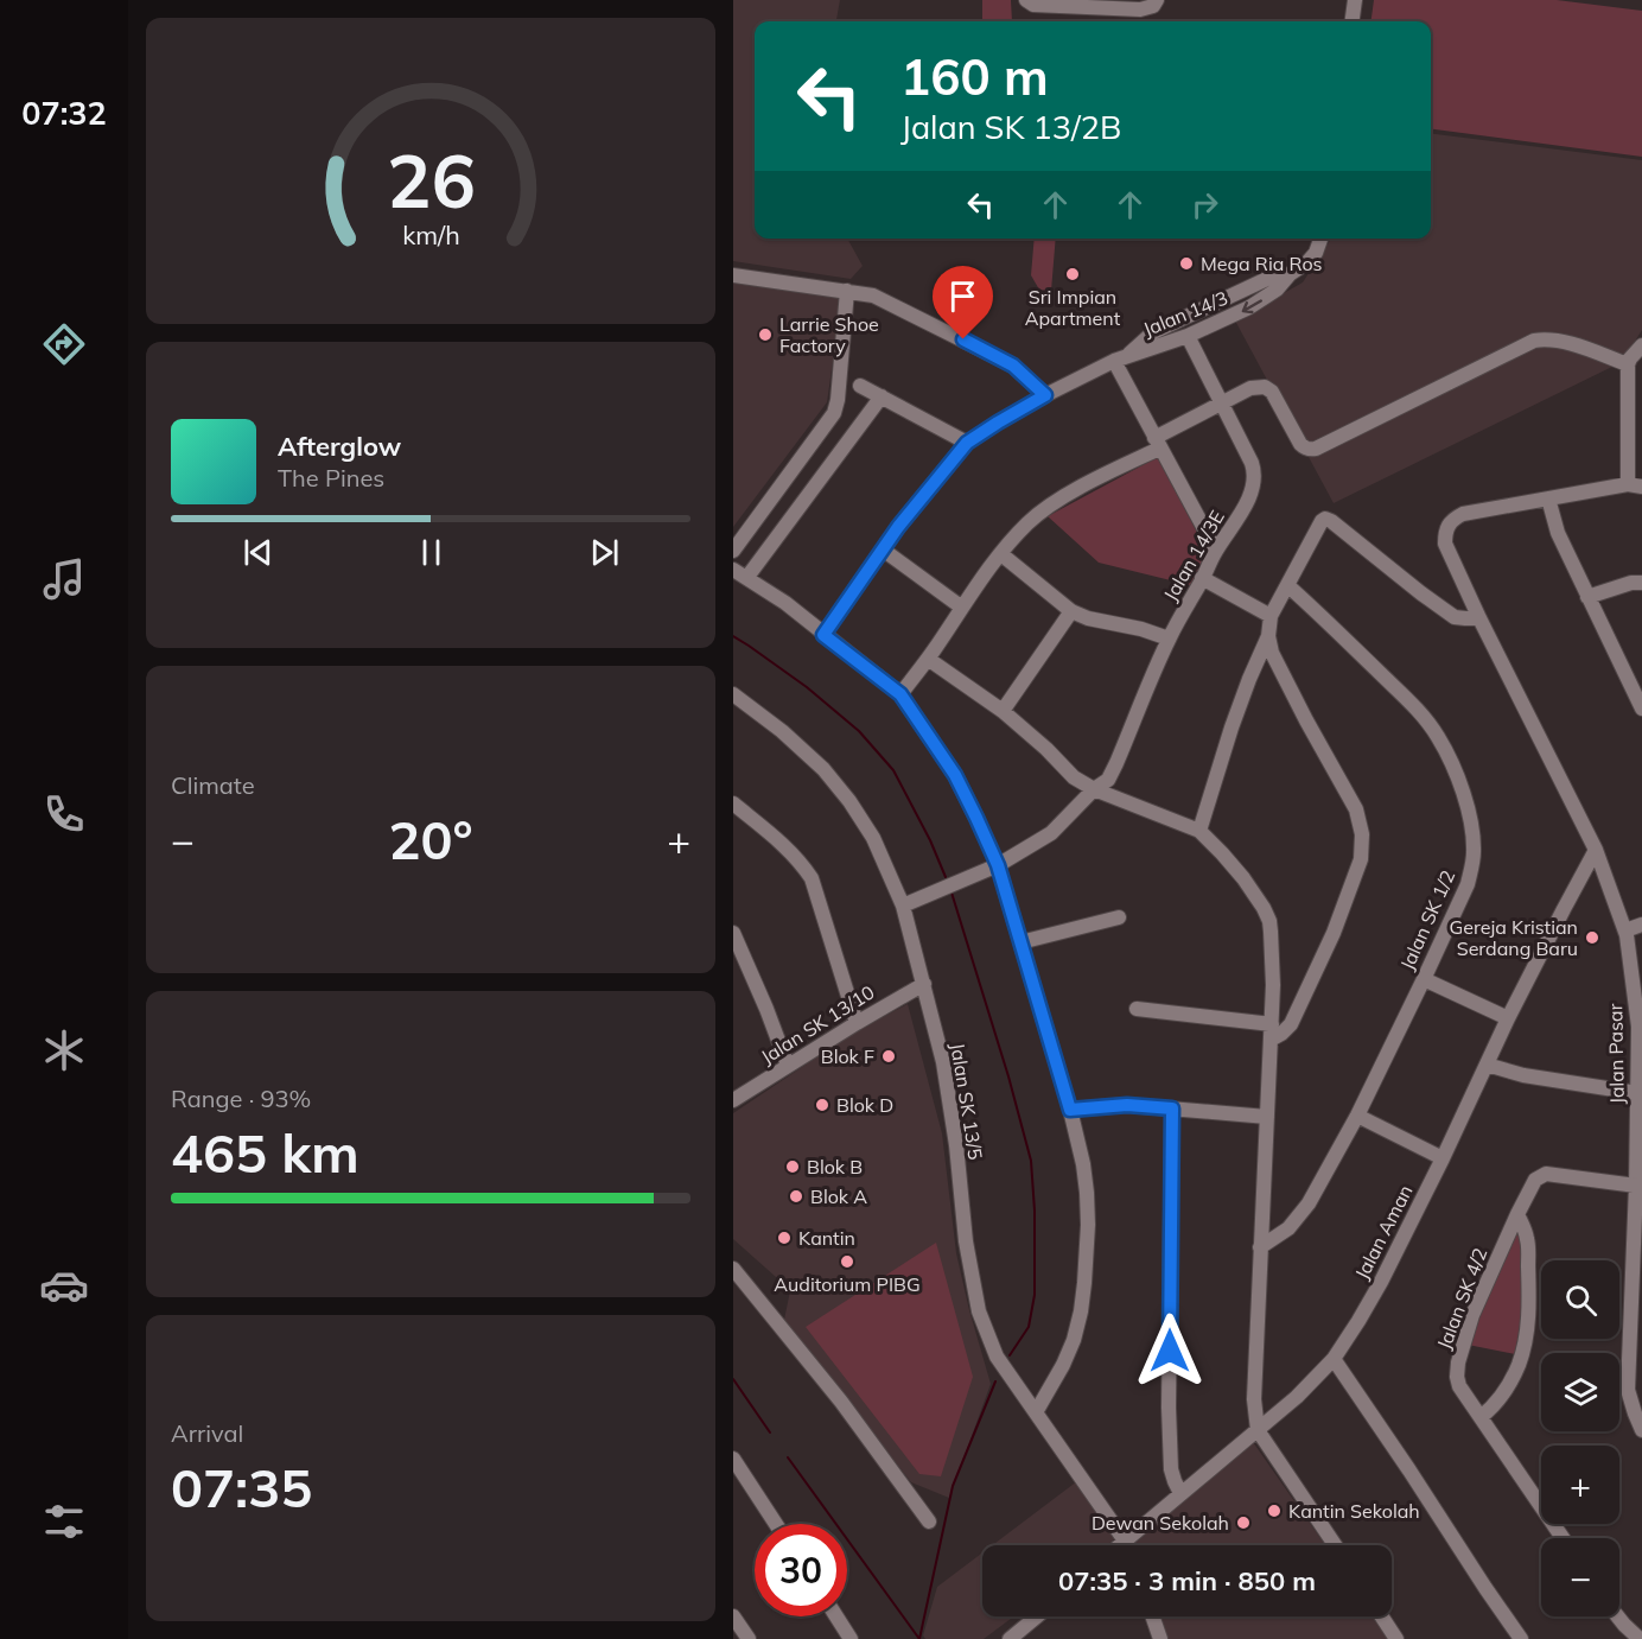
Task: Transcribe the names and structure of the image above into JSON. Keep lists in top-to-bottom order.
{
  "streets": {
    "street": [
      "Jalan 14/3",
      "Jalan 14/3E",
      "Jalan SK 1/2",
      "Jalan SK 13/10",
      "Jalan Pasar",
      "Jalan SK 13/5",
      "Jalan Aman",
      "Jalan SK 4/2"
    ]
  },
  "crossings": [
    ["Jalan 14/3", "Jalan 14/3E"],
    ["Jalan 14/3E", "Jalan SK 13/5"],
    ["Jalan SK 13/10", "Jalan SK 13/5"],
    ["Jalan Pasar", "Jalan Aman"],
    ["Jalan Pasar", "Jalan SK 4/2"],
    ["Jalan SK 13/5", "Jalan Aman"]
  ],
  "places": [
    "Mega Ria Ros",
    "Sri Impian Apartment",
    "Larrie Shoe Factory",
    "Gereja Kristian Serdang Baru",
    "Blok F",
    "Blok D",
    "Blok B",
    "Blok A",
    "Kantin",
    "Auditorium PIBG",
    "Kantin Sekolah",
    "Dewan Sekolah"
  ],
  "page": {
    "tabs": "07:32",
    "turn": ["160 m", "Jalan SK 13/2B"],
    "song": ["Afterglow", "The Pines"],
    "tile": [
      "Climate",
      ["Range · 93%", "465 km"],
      ["Arrival", "07:35"]
    ],
    "heat": ["−", "20°", "+"],
    "map_buttons": ["+", "−"],
    "limit": "30",
    "trip": "07:35 · 3 min · 850 m",
    "gauge": ["26", "km/h"]
  }
}
